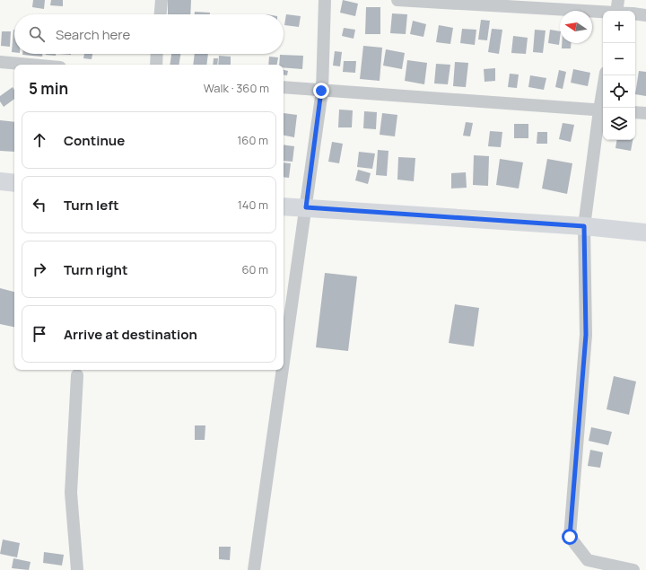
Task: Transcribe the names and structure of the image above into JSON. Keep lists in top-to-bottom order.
{
  "north": "left",
  "page": {
    "map_buttons": ["+", "−"],
    "search": "Search here",
    "heading": ["5 min", "Walk · 360 m"],
    "list": [
      ["Continue", "160 m"],
      ["Turn left", "140 m"],
      ["Turn right", "60 m"],
      "Arrive at destination"
    ]
  }
}
